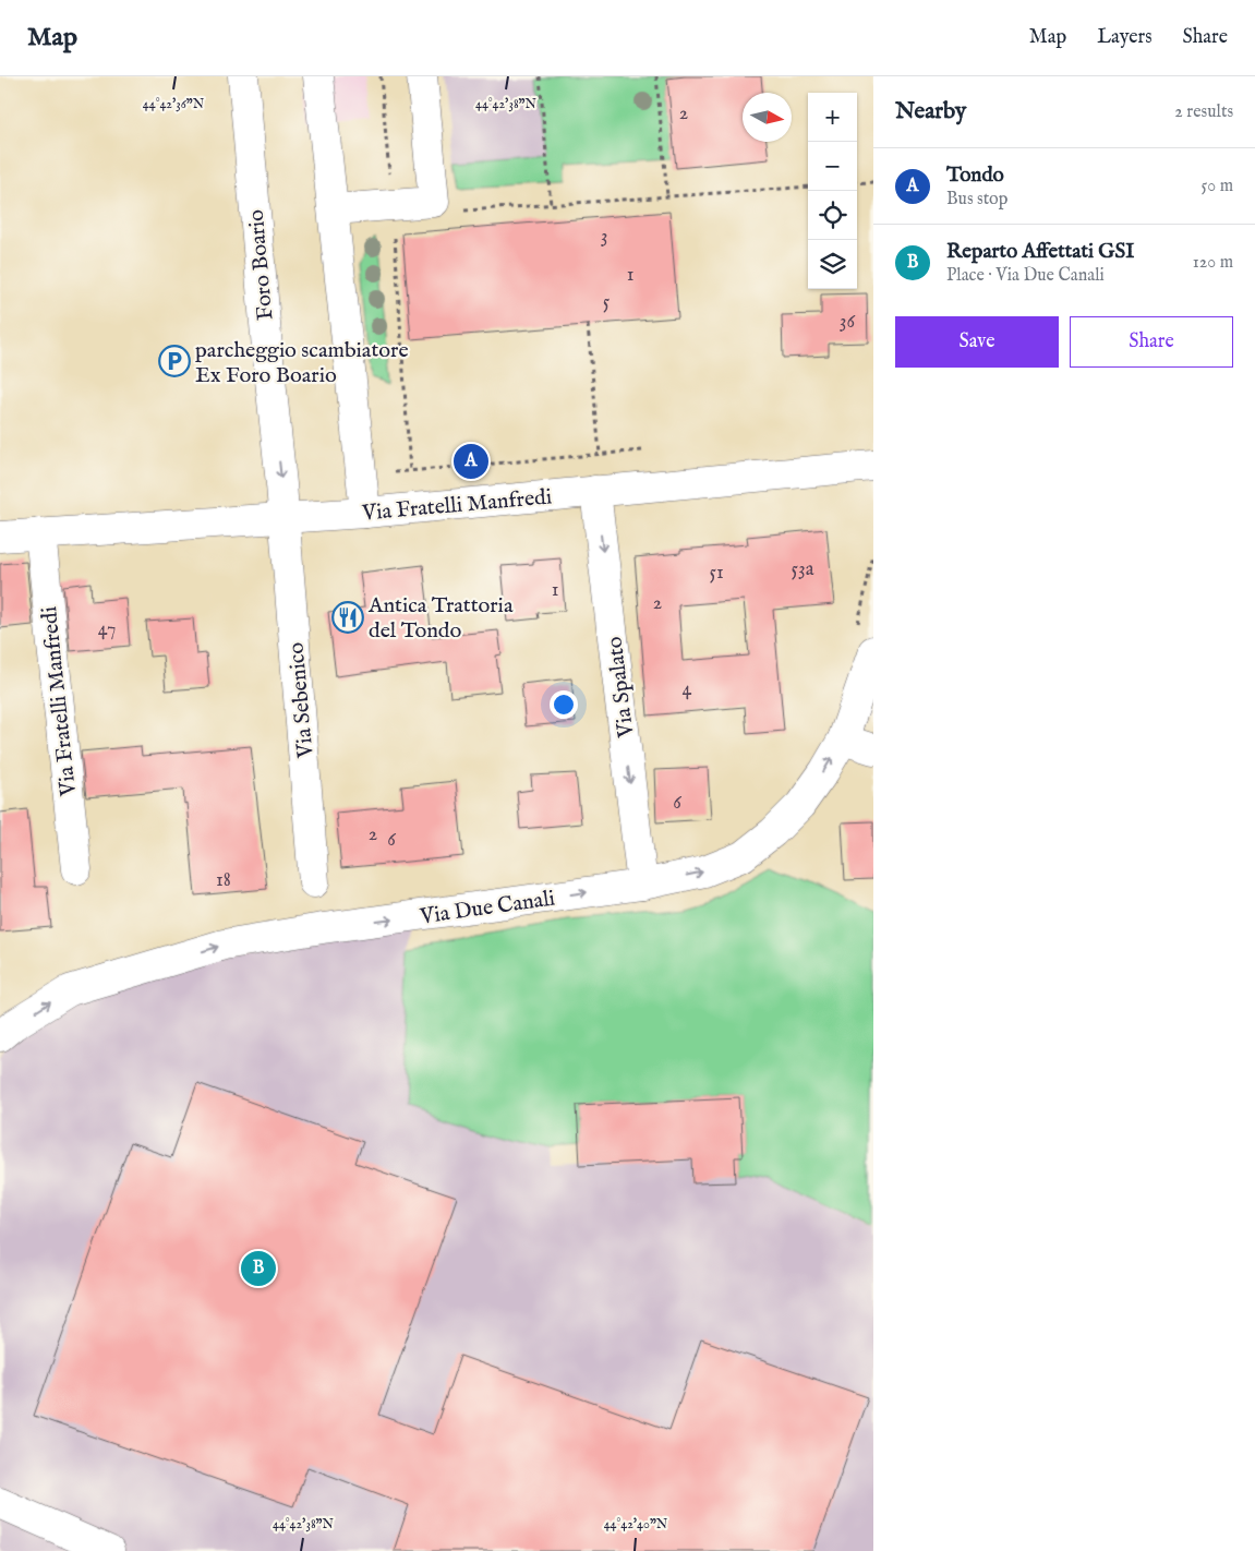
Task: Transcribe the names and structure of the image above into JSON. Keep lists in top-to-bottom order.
{
  "streets": {
    "street": [
      "Foro Boario",
      "Via Fratelli Manfredi",
      "Via Spalato",
      "Via Sebenico",
      "Via Due Canali"
    ]
  },
  "crossings": [
    ["Foro Boario", "Via Fratelli Manfredi"],
    ["Foro Boario", "Via Sebenico"],
    ["Via Fratelli Manfredi", "Via Spalato"],
    ["Via Fratelli Manfredi", "Via Sebenico"],
    ["Via Spalato", "Via Due Canali"]
  ],
  "one_way": ["Via Spalato", "Via Due Canali"],
  "places": {
    "parking": ["parcheggio scambiatore Ex Foro Boario"],
    "restaurant": ["Antica Trattoria del Tondo"]
  },
  "house_numbers": [
    "2",
    "3",
    "1",
    "5",
    "36",
    "53a",
    "51",
    "1",
    "2",
    "47",
    "4",
    "6",
    "2",
    "6",
    "18"
  ],
  "north": "right",
  "page": {
    "header": "Map",
    "nav": ["Map", "Layers", "Share"],
    "heading": ["Nearby", "2 results"],
    "map_buttons": ["+", "−"],
    "list": [
      {
        "mark": "A",
        "name": "Tondo",
        "note": "Bus stop",
        "value": "50 m"
      },
      {
        "mark": "B",
        "name": "Reparto Affettati GSI",
        "note": "Place · Via Due Canali",
        "value": "120 m"
      }
    ],
    "buttons": ["Save", "Share"],
    "pins": ["A", "B"]
  },
  "coordinates": ["44°42'36\"N", "44°42'38\"N", "44°42'40\"N"]
}
